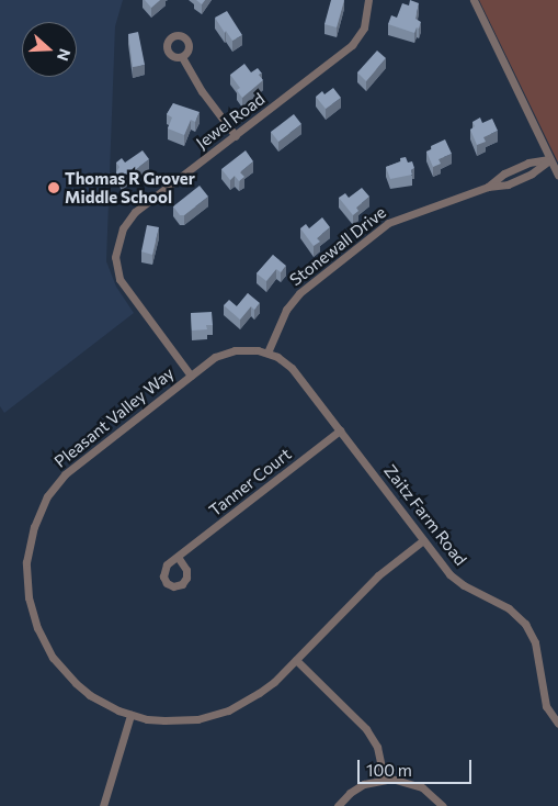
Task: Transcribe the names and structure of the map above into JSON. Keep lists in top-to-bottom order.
{
  "streets": {
    "street": [
      "Jewel Road",
      "Stonewall Drive",
      "Pleasant Valley Way",
      "Tanner Court",
      "Zaitz Farm Road"
    ]
  },
  "crossings": [
    ["Jewel Road", "Pleasant Valley Way"],
    ["Stonewall Drive", "Pleasant Valley Way"],
    ["Stonewall Drive", "Zaitz Farm Road"],
    ["Pleasant Valley Way", "Zaitz Farm Road"],
    ["Tanner Court", "Zaitz Farm Road"]
  ],
  "places": ["Thomas R Grover Middle School"],
  "scale_bar": "100 m",
  "north": "right"
}
